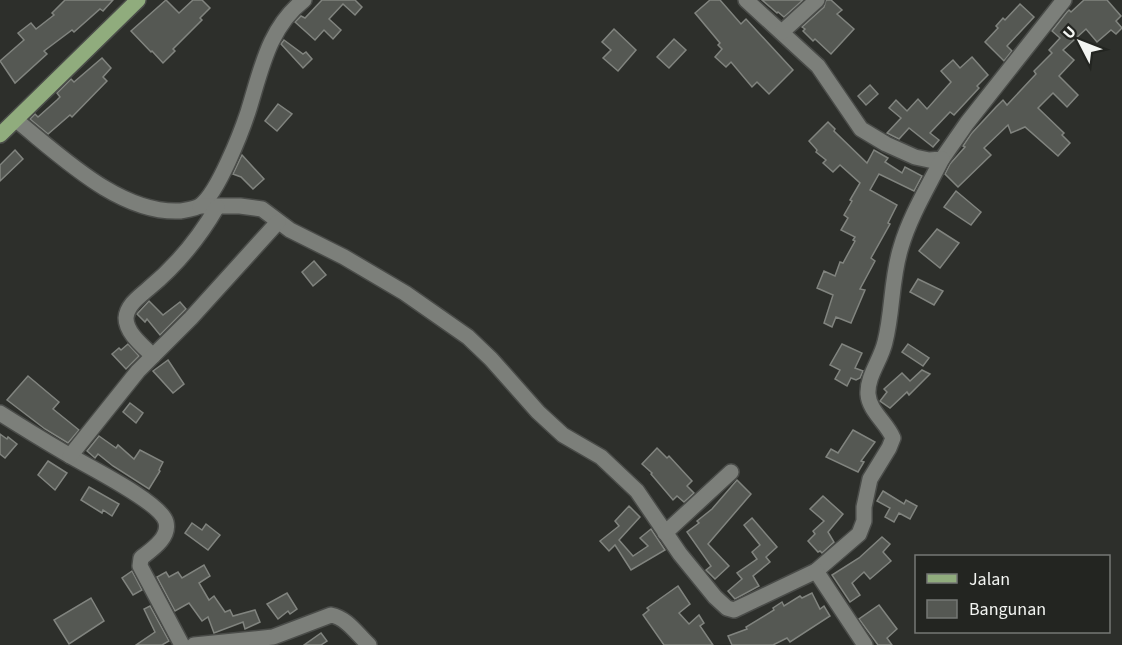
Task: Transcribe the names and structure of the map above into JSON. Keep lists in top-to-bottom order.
{
  "legend": ["Jalan", "Bangunan"],
  "north": "top left"
}
